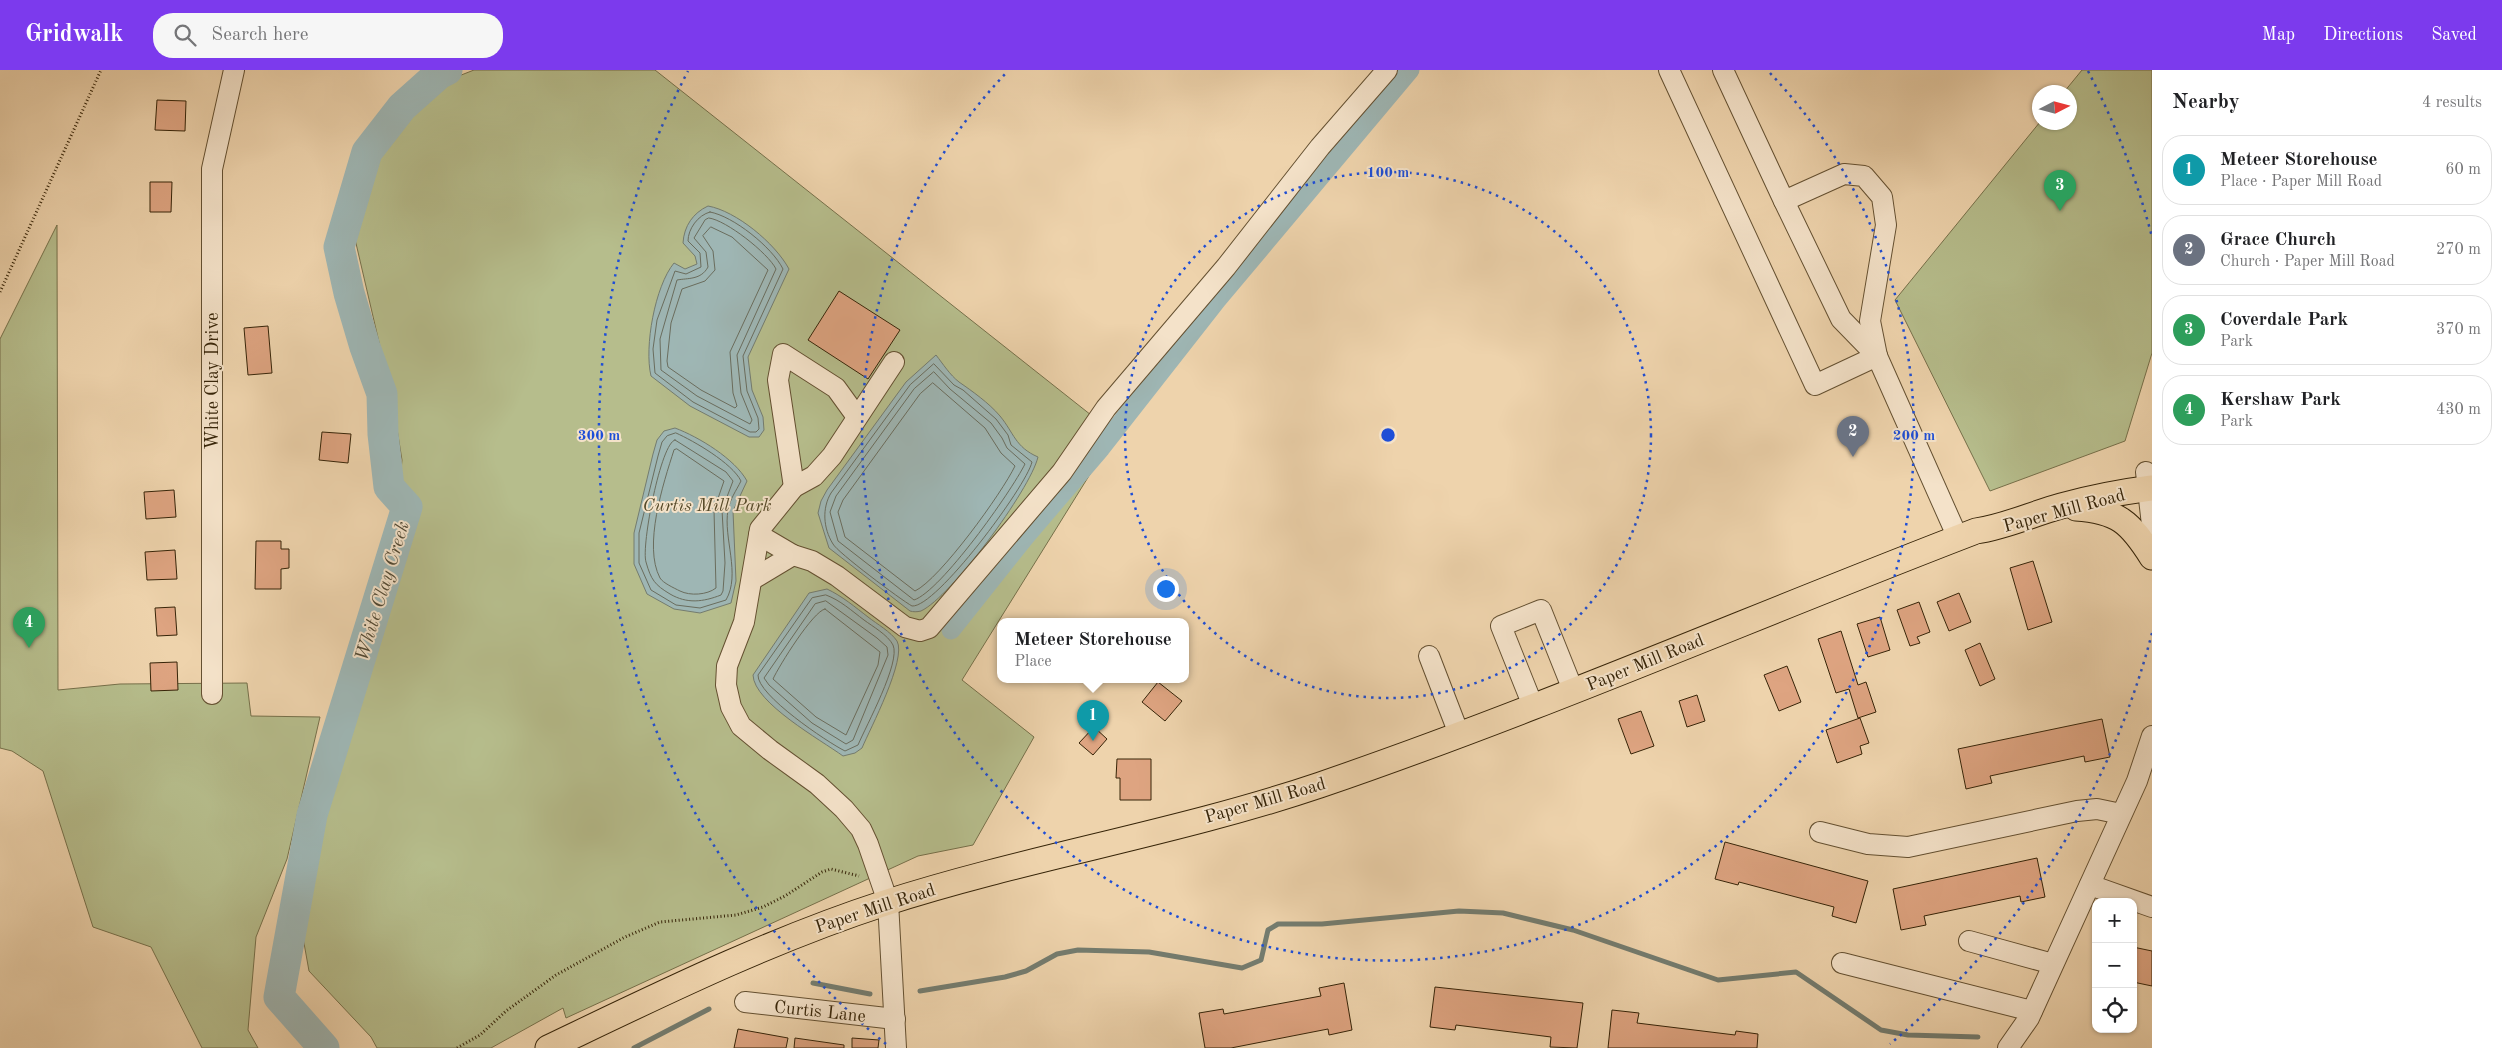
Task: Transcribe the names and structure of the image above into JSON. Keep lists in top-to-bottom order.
{
  "streets": {
    "main road": ["Paper Mill Road"],
    "street": ["White Clay Drive", "Curtis Lane"]
  },
  "water": ["White Clay Creek"],
  "parks": ["Curtis Mill Park"],
  "north": "right",
  "page": {
    "header": "Gridwalk",
    "search": "Search here",
    "nav": ["Map", "Directions", "Saved"],
    "heading": ["Nearby", "4 results"],
    "list": [
      {
        "mark": "1",
        "name": "Meteer Storehouse",
        "note": "Place · Paper Mill Road",
        "value": "60 m"
      },
      {
        "mark": "2",
        "name": "Grace Church",
        "note": "Church · Paper Mill Road",
        "value": "270 m"
      },
      {
        "mark": "3",
        "name": "Coverdale Park",
        "note": "Park",
        "value": "370 m"
      },
      {
        "mark": "4",
        "name": "Kershaw Park",
        "note": "Park",
        "value": "430 m"
      }
    ],
    "pins": [
      "3",
      "2",
      "4",
      "1"
    ],
    "popup": ["Meteer Storehouse", "Place"],
    "map_buttons": ["+", "−"]
  },
  "rings": ["100 m", "200 m", "300 m"]
}
